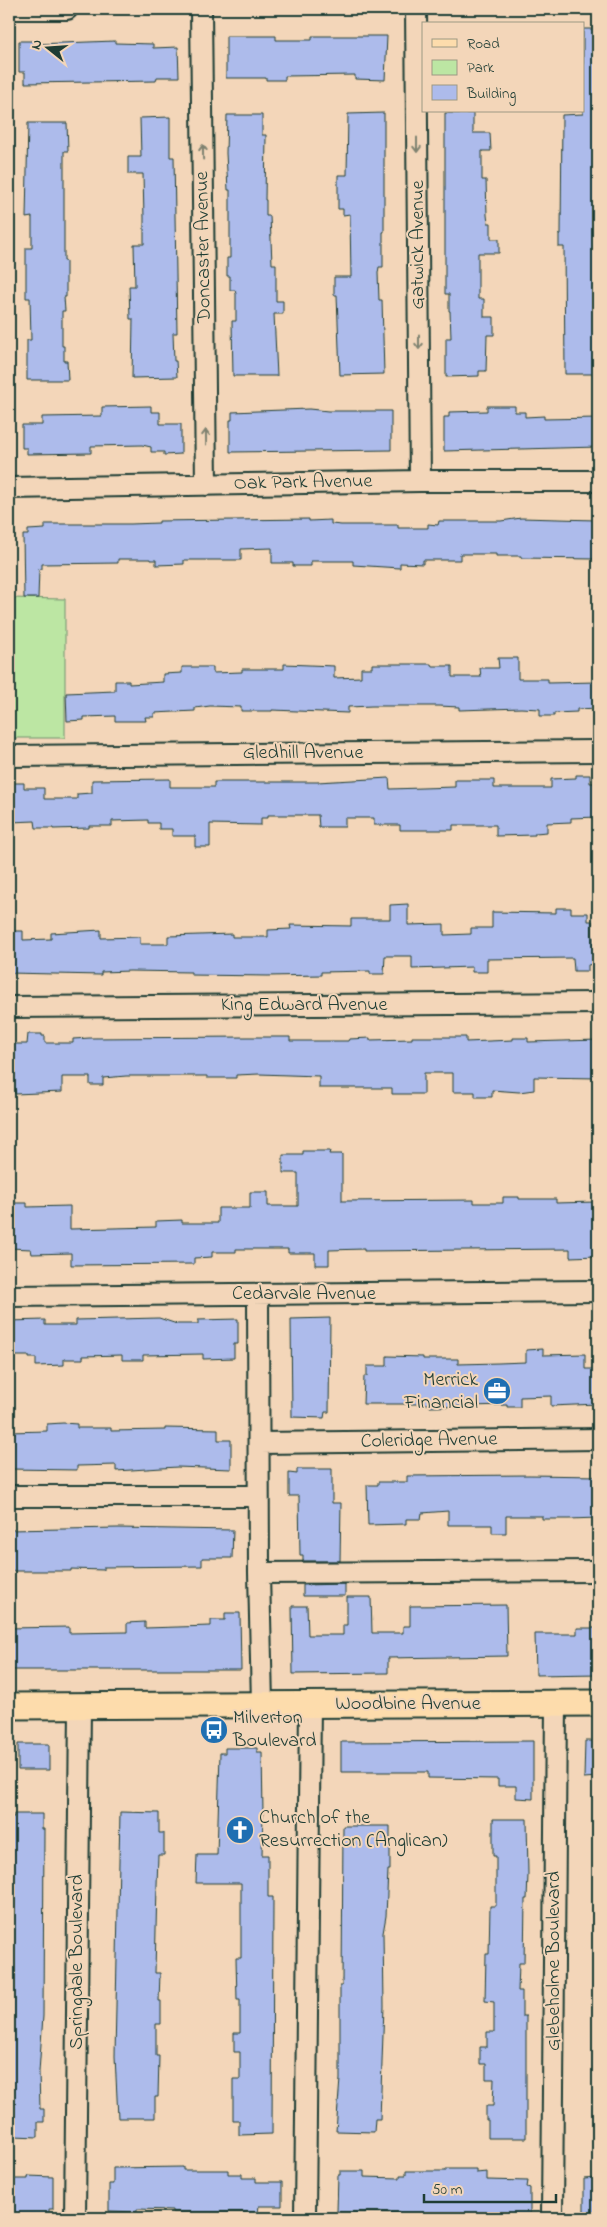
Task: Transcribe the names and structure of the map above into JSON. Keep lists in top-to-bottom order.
{
  "streets": {
    "main road": ["Woodbine Avenue"],
    "street": [
      "Gatwick Avenue",
      "Doncaster Avenue",
      "Oak Park Avenue",
      "Gledhill Avenue",
      "King Edward Avenue",
      "Cedarvale Avenue",
      "Coleridge Avenue",
      "Glebeholme Boulevard",
      "Springdale Boulevard"
    ]
  },
  "crossings": [
    ["Gatwick Avenue", "Oak Park Avenue"],
    ["Doncaster Avenue", "Oak Park Avenue"],
    ["Woodbine Avenue", "Glebeholme Boulevard"],
    ["Woodbine Avenue", "Springdale Boulevard"]
  ],
  "one_way": ["Gatwick Avenue", "Doncaster Avenue"],
  "places": {
    "office": ["Merrick Financial"],
    "bus stop": ["Milverton Boulevard"],
    "church": ["Church of the Resurrection (Anglican)"]
  },
  "legend": ["Road", "Park", "Building"],
  "scale_bar": "50 m",
  "north": "left"
}
